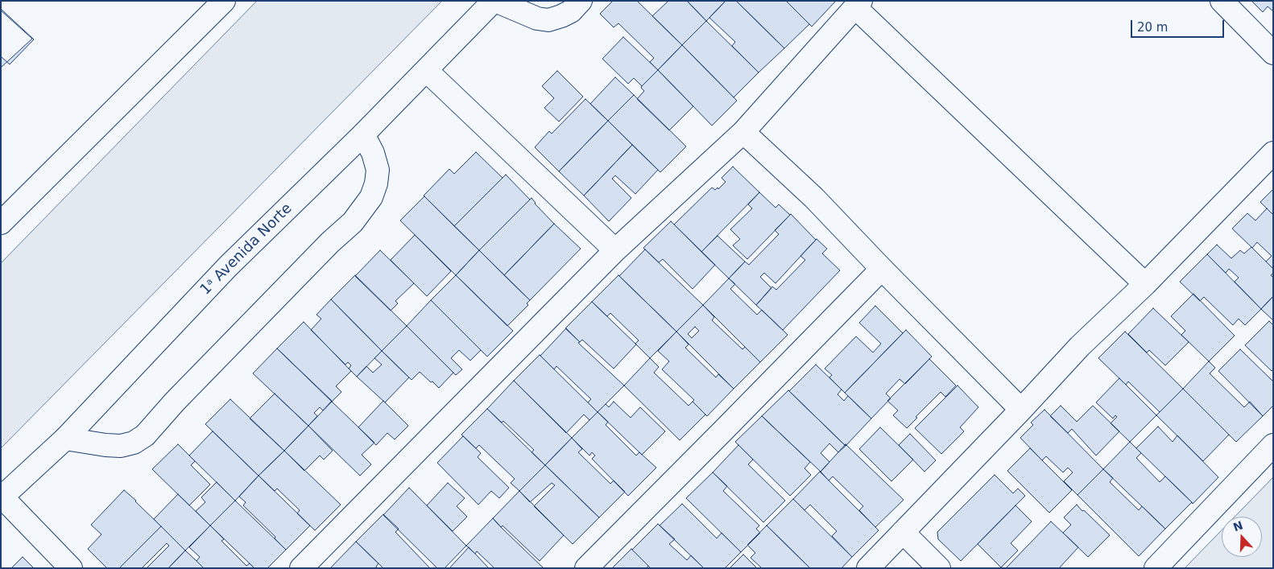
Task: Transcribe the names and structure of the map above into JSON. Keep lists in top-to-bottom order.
{
  "streets": {
    "street": ["1ᵃ Avenida Norte"]
  },
  "scale_bar": "20 m",
  "north": "top"
}
